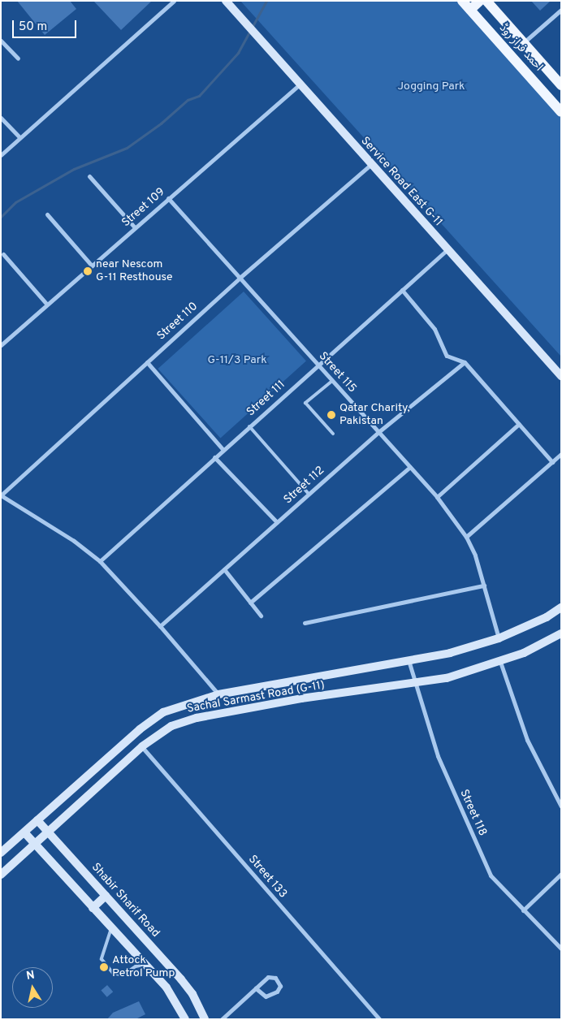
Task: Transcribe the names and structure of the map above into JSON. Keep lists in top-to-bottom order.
{
  "streets": {
    "main road": [
      "احمد فراز روڈ",
      "Service Road East G-11",
      "Sachal Sarmast Road (G-11)",
      "Shabir Sharif Road"
    ],
    "street": [
      "Street 109",
      "Street 110",
      "Street 115",
      "Street 111",
      "Street 112",
      "Street 118",
      "Street 133"
    ]
  },
  "crossings": [
    ["Service Road East G-11", "Street 109"],
    ["Service Road East G-11", "Street 110"],
    ["Service Road East G-11", "Street 111"],
    ["Street 109", "Street 115"],
    ["Street 110", "Street 115"],
    ["Street 115", "Street 111"],
    ["Street 115", "Street 112"],
    ["Street 115", "Sachal Sarmast Road (G-11)"],
    ["Sachal Sarmast Road (G-11)", "Street 118"],
    ["Sachal Sarmast Road (G-11)", "Street 133"],
    ["Sachal Sarmast Road (G-11)", "Shabir Sharif Road"]
  ],
  "parks": ["Jogging Park", "G-11/3 Park"],
  "places": ["near Nescom G-11 Resthouse", "Qatar Charity, Pakistan", "Attock Petrol Pump"],
  "scale_bar": "50 m",
  "north": "top"
}
